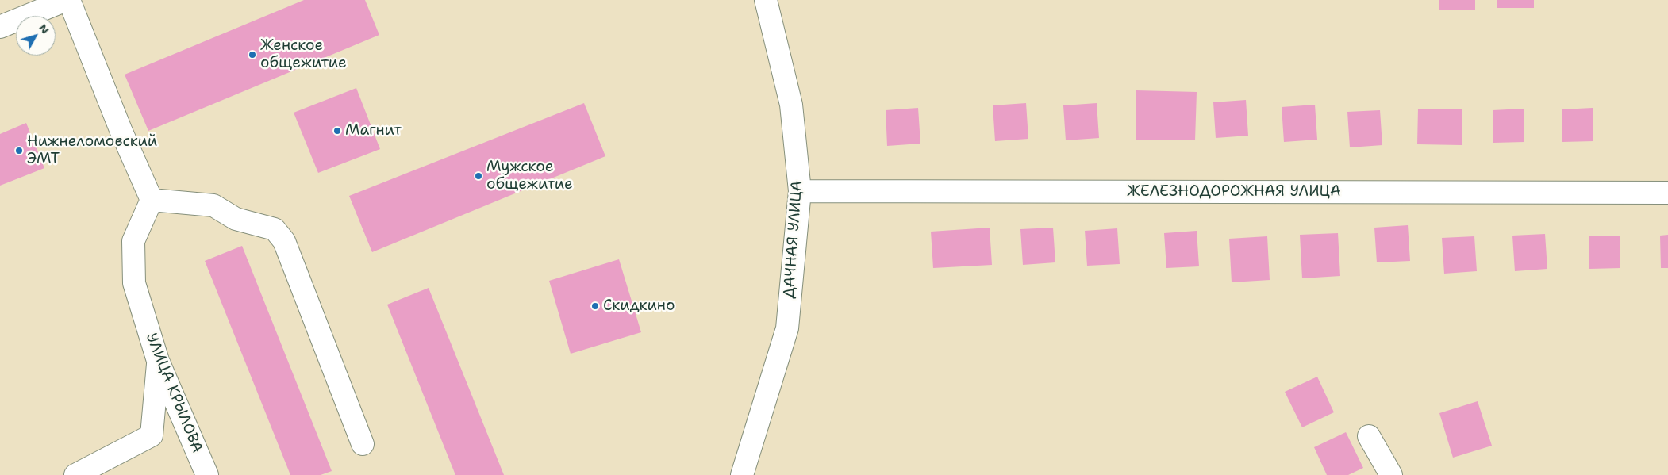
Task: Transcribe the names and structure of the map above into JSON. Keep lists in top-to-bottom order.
{
  "streets": {
    "street": ["ЖЕЛЕЗНОДОРОЖНАЯ УЛИЦА", "ДАЧНАЯ УЛИЦА", "УЛИЦА КРЫЛОВА"]
  },
  "crossings": [
    ["ЖЕЛЕЗНОДОРОЖНАЯ УЛИЦА", "ДАЧНАЯ УЛИЦА"]
  ],
  "places": [
    "Женское общежитие",
    "Магнит",
    "Нижнеломовский ЭМТ",
    "Мужское общежитие",
    "Скидкино"
  ],
  "north": "top right"
}
